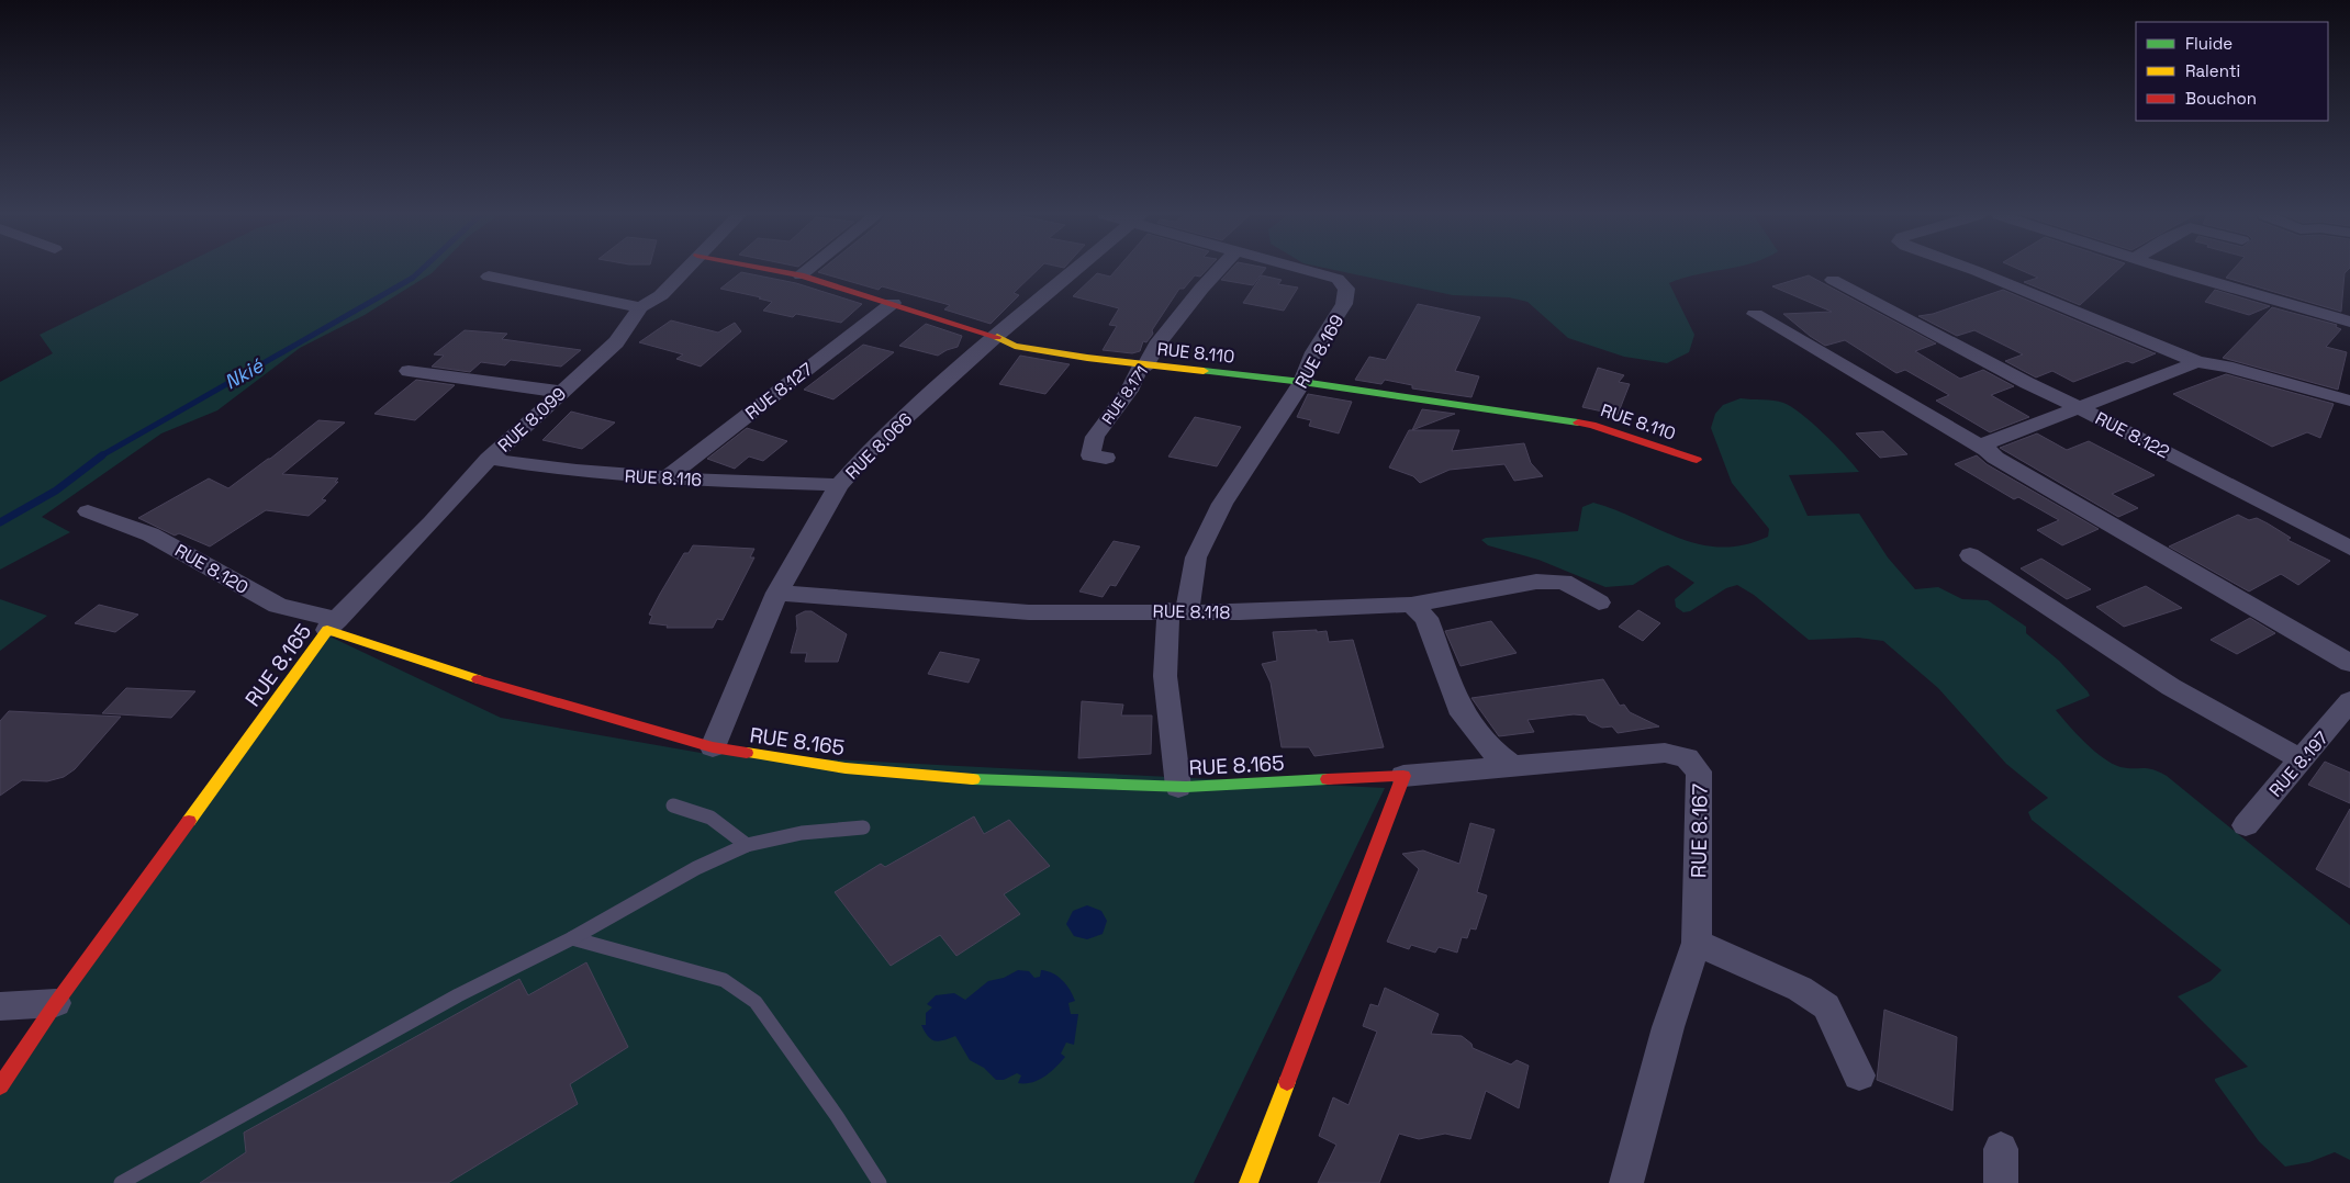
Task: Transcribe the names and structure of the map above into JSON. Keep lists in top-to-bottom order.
{
  "streets": {
    "street": [
      "RUE 8.169",
      "RUE 8.110",
      "RUE 8.127",
      "RUE 8.171",
      "RUE 8.099",
      "RUE 8.122",
      "RUE 8.066",
      "RUE 8.116",
      "RUE 8.120",
      "RUE 8.118",
      "RUE 8.165",
      "RUE 8.197",
      "RUE 8.167"
    ]
  },
  "crossings": [
    ["RUE 8.169", "RUE 8.110"],
    ["RUE 8.169", "RUE 8.118"],
    ["RUE 8.169", "RUE 8.165"],
    ["RUE 8.110", "RUE 8.127"],
    ["RUE 8.110", "RUE 8.171"],
    ["RUE 8.110", "RUE 8.066"],
    ["RUE 8.127", "RUE 8.116"],
    ["RUE 8.099", "RUE 8.116"],
    ["RUE 8.099", "RUE 8.120"],
    ["RUE 8.099", "RUE 8.165"],
    ["RUE 8.066", "RUE 8.116"],
    ["RUE 8.066", "RUE 8.118"],
    ["RUE 8.066", "RUE 8.165"],
    ["RUE 8.120", "RUE 8.165"],
    ["RUE 8.165", "RUE 8.167"]
  ],
  "water": ["Nkié"],
  "legend": ["Fluide", "Ralenti", "Bouchon"]
}
